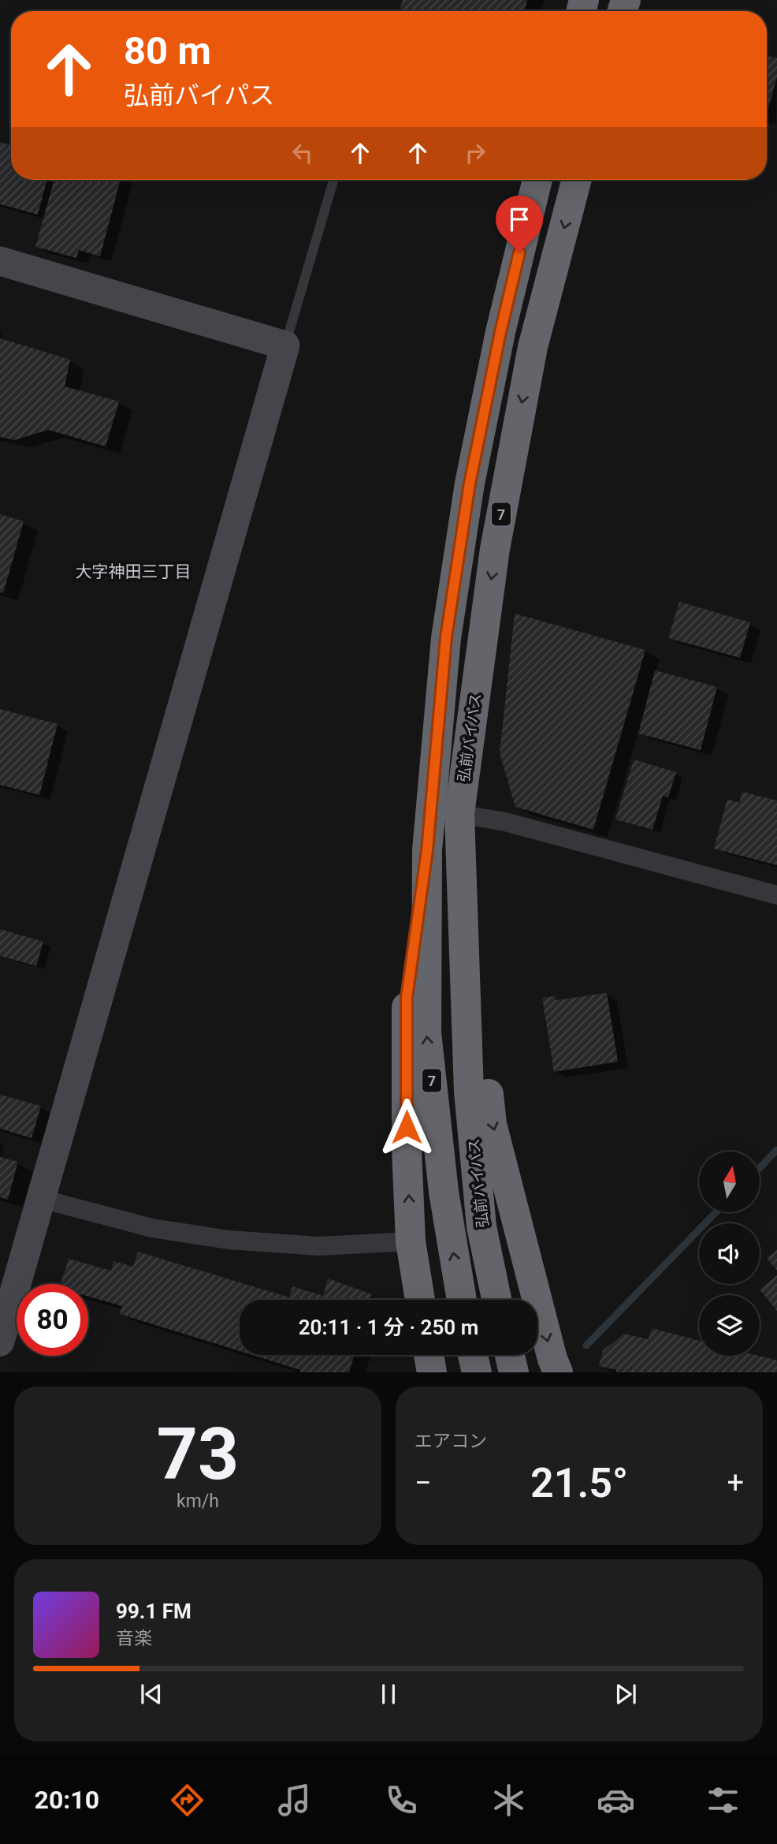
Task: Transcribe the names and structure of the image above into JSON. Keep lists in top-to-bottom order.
{
  "streets": {
    "highway": ["7", "弘前バイパス"]
  },
  "districts": ["大字神田三丁目"],
  "north": "top",
  "page": {
    "turn": ["80 m", "弘前バイパス"],
    "limit": "80",
    "trip": "20:11 · 1 分 · 250 m",
    "tile": [
      ["73", "km/h"],
      "エアコン"
    ],
    "heat": ["−", "21.5°", "+"],
    "song": ["99.1 FM", "音楽"],
    "tabs": "20:10"
  }
}
